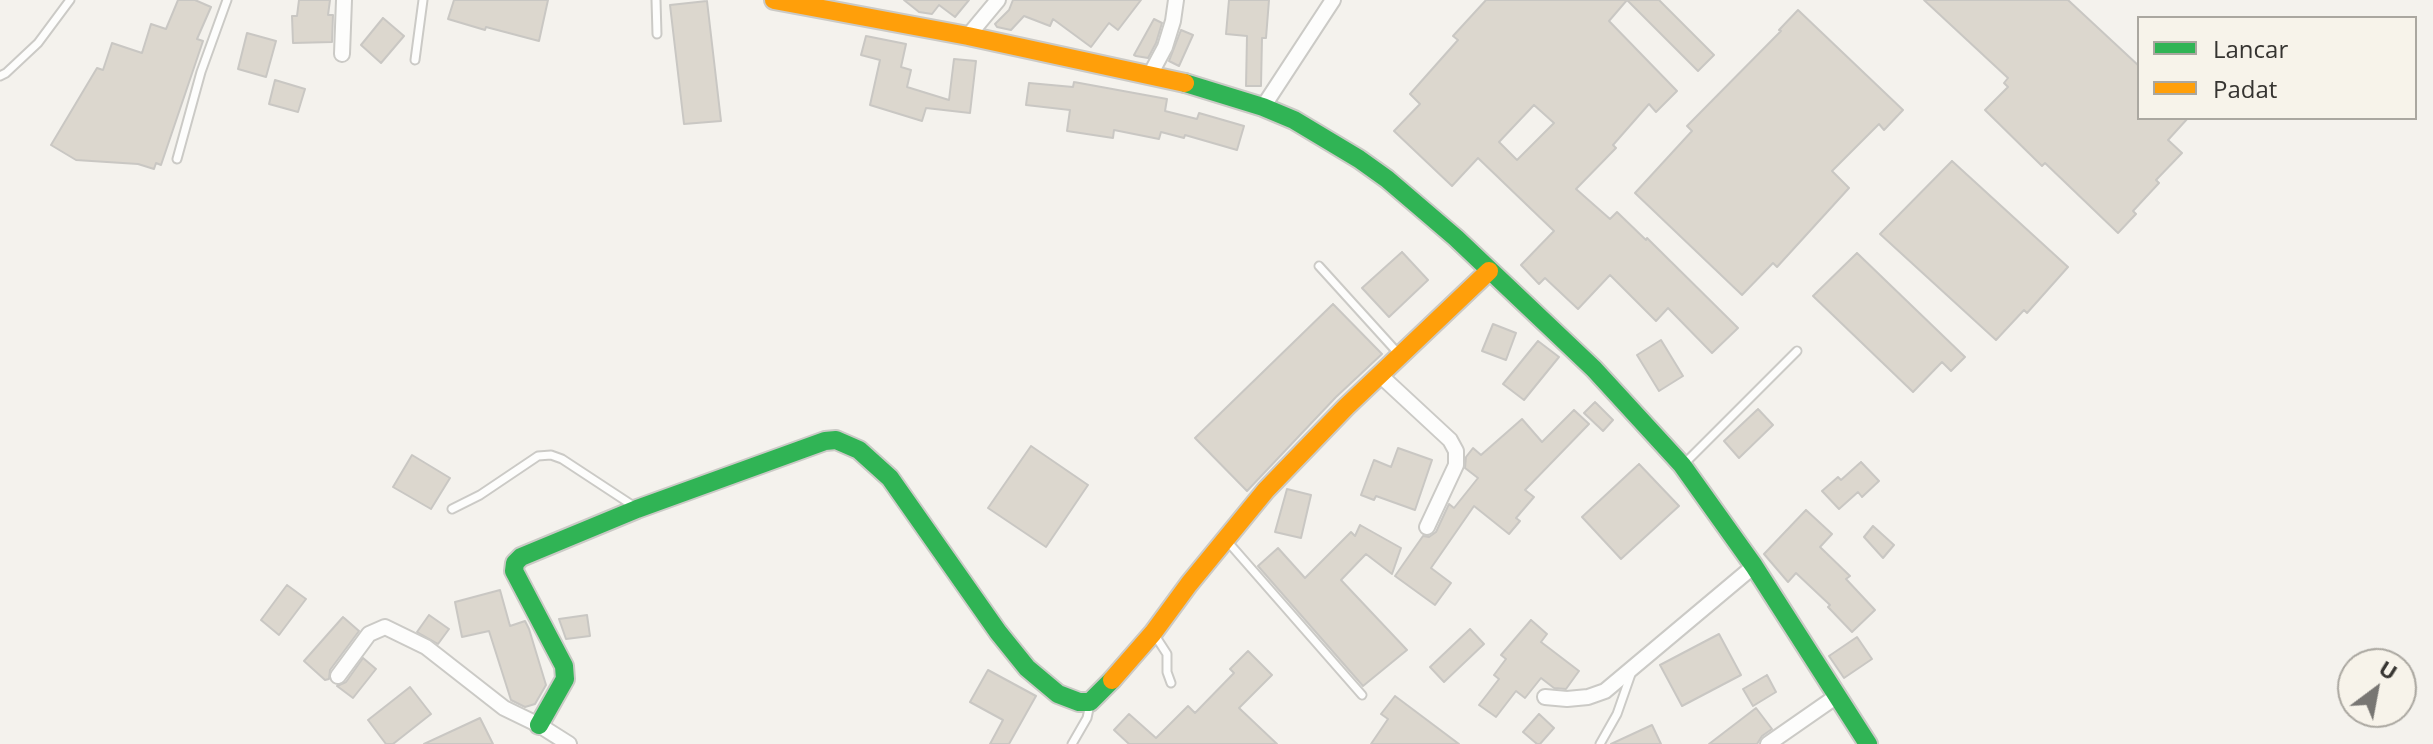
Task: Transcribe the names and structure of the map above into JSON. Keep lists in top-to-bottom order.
{
  "legend": ["Lancar", "Padat"],
  "north": "top right"
}
